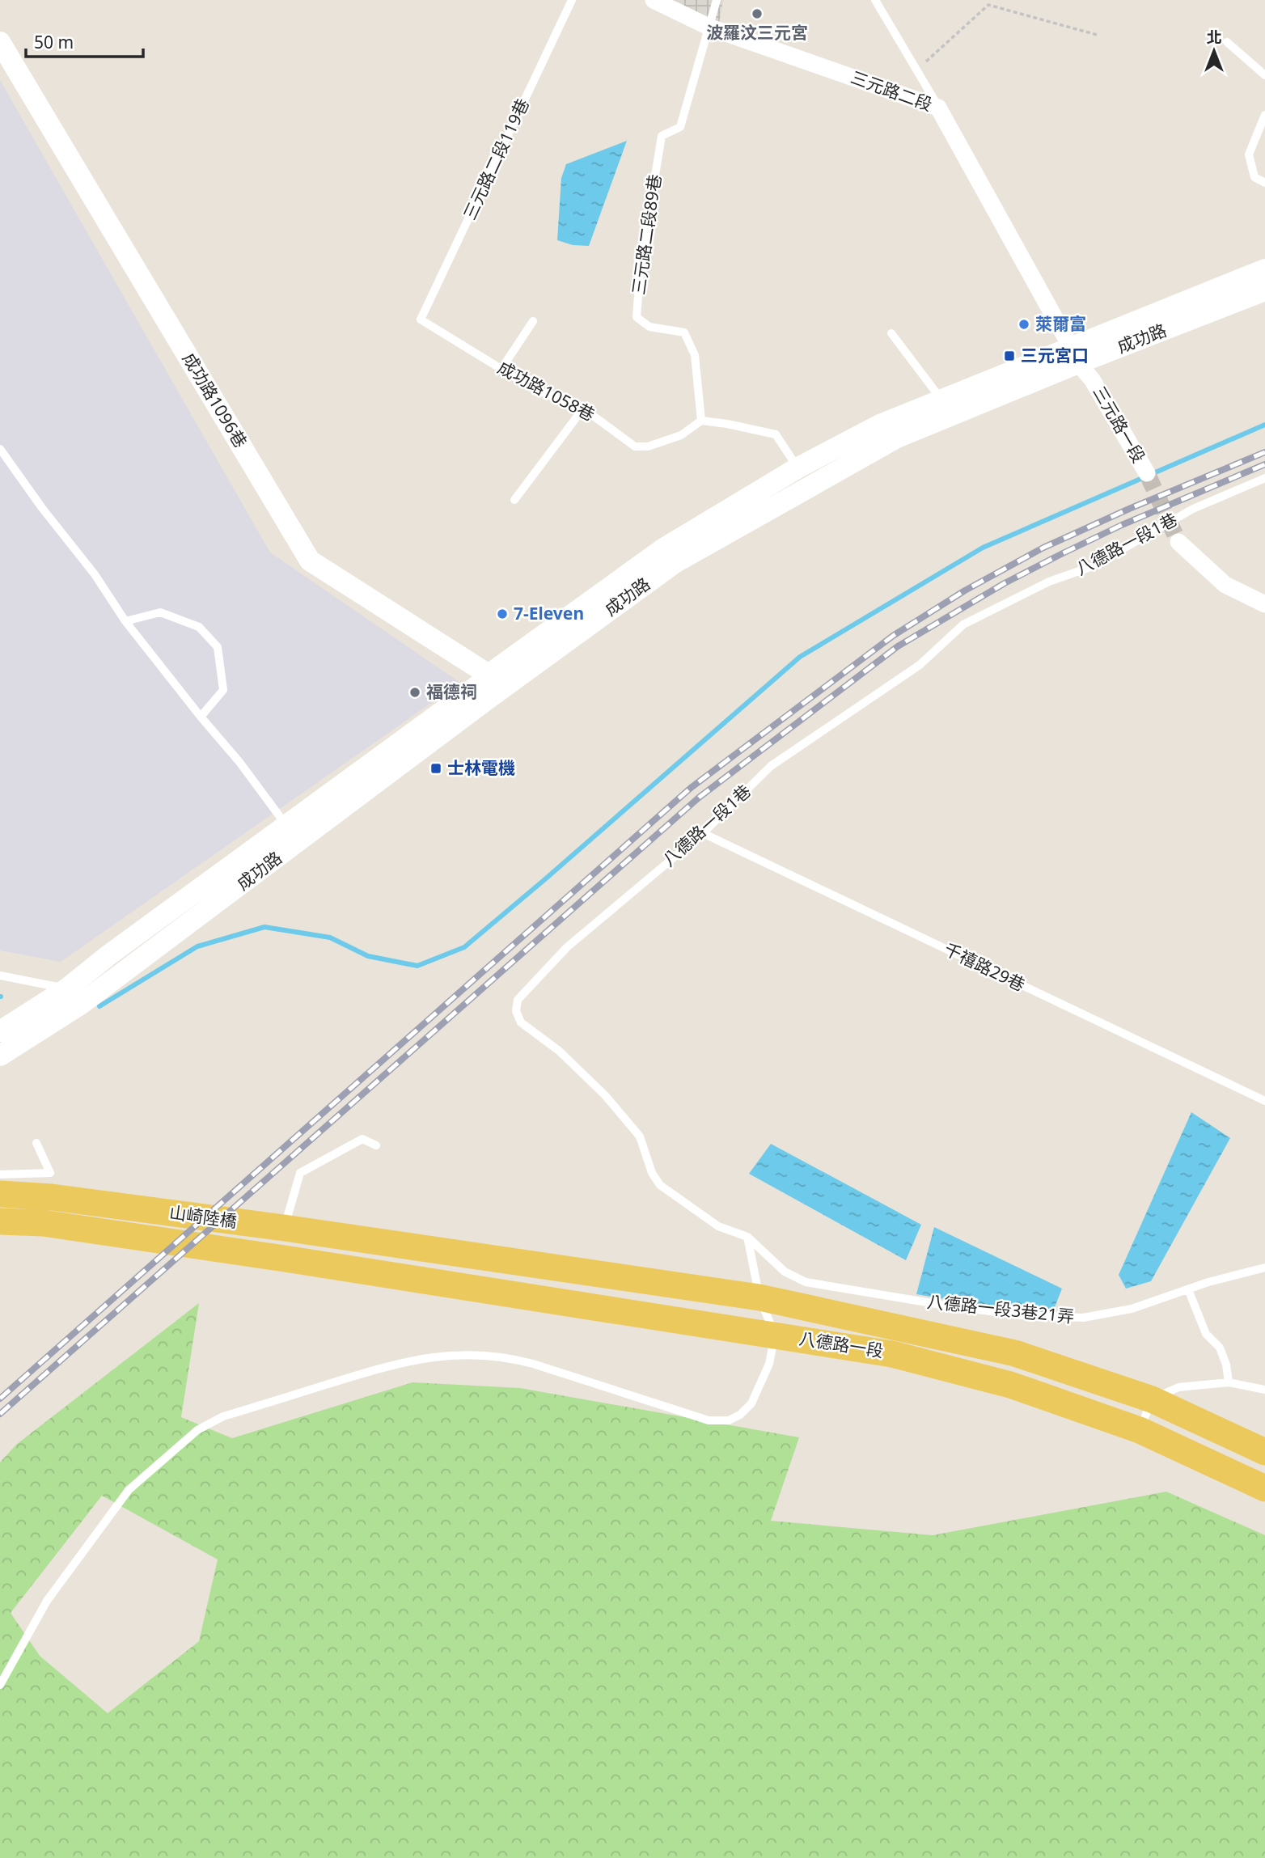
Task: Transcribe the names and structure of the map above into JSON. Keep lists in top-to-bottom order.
{
  "streets": {
    "main road": ["山崎陸橋", "八德路一段"],
    "street": [
      "三元路二段",
      "成功路",
      "成功路1096巷",
      "三元路一段"
    ],
    "lane": [
      "三元路二段119巷",
      "三元路二段89巷",
      "成功路1058巷",
      "八德路一段1巷",
      "千禧路29巷",
      "八德路一段3巷21弄"
    ]
  },
  "crossings": [
    ["三元路二段", "三元路二段89巷"],
    ["三元路二段", "成功路"],
    ["三元路二段", "三元路一段"],
    ["三元路二段119巷", "成功路1058巷"],
    ["三元路二段89巷", "成功路1058巷"],
    ["成功路", "成功路1096巷"],
    ["成功路", "三元路一段"],
    ["八德路一段1巷", "千禧路29巷"],
    ["八德路一段1巷", "八德路一段3巷21弄"],
    ["山崎陸橋", "八德路一段"]
  ],
  "places": {
    "other": [
      "波羅汶三元宮",
      "萊爾富",
      "7-Eleven",
      "福德祠"
    ],
    "transit": ["三元宮口", "士林電機"]
  },
  "scale_bar": "50 m",
  "north": "top"
}
